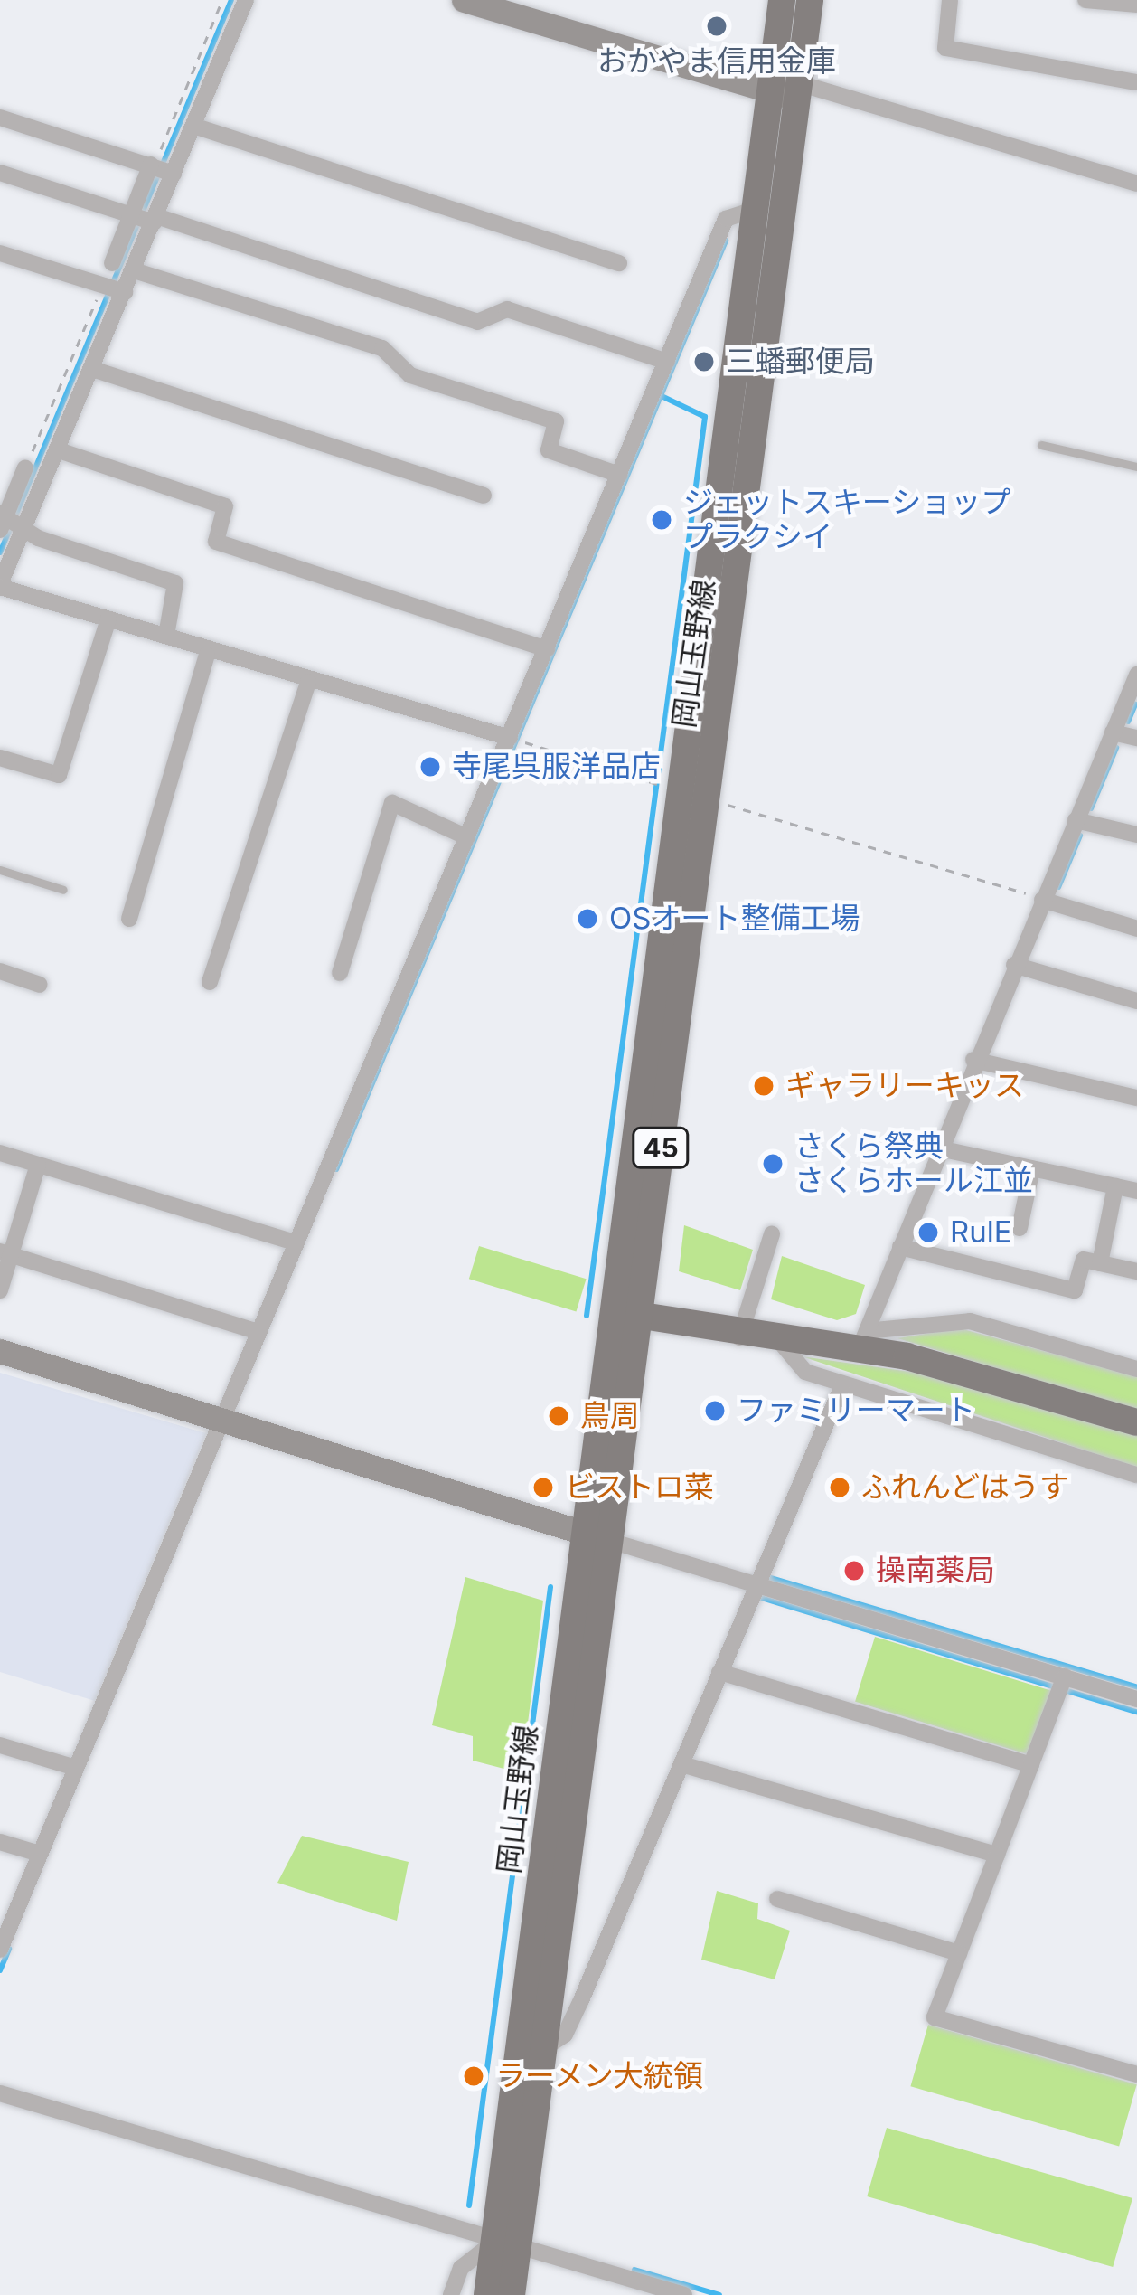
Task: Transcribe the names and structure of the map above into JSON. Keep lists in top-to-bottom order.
{
  "streets": {
    "main road": ["岡山玉野線", "45"]
  },
  "places": [
    "おかやま信用金庫",
    "三蟠郵便局",
    "ジェットスキーショップ プラクシイ",
    "寺尾呉服洋品店",
    "OSオート整備工場",
    "ギャラリーキッス",
    "さくら祭典 さくらホール江並",
    "RulE",
    "ファミリーマート",
    "鳥周",
    "ビストロ菜",
    "ふれんどはうす",
    "操南薬局",
    "ラーメン大統領"
  ]
}
